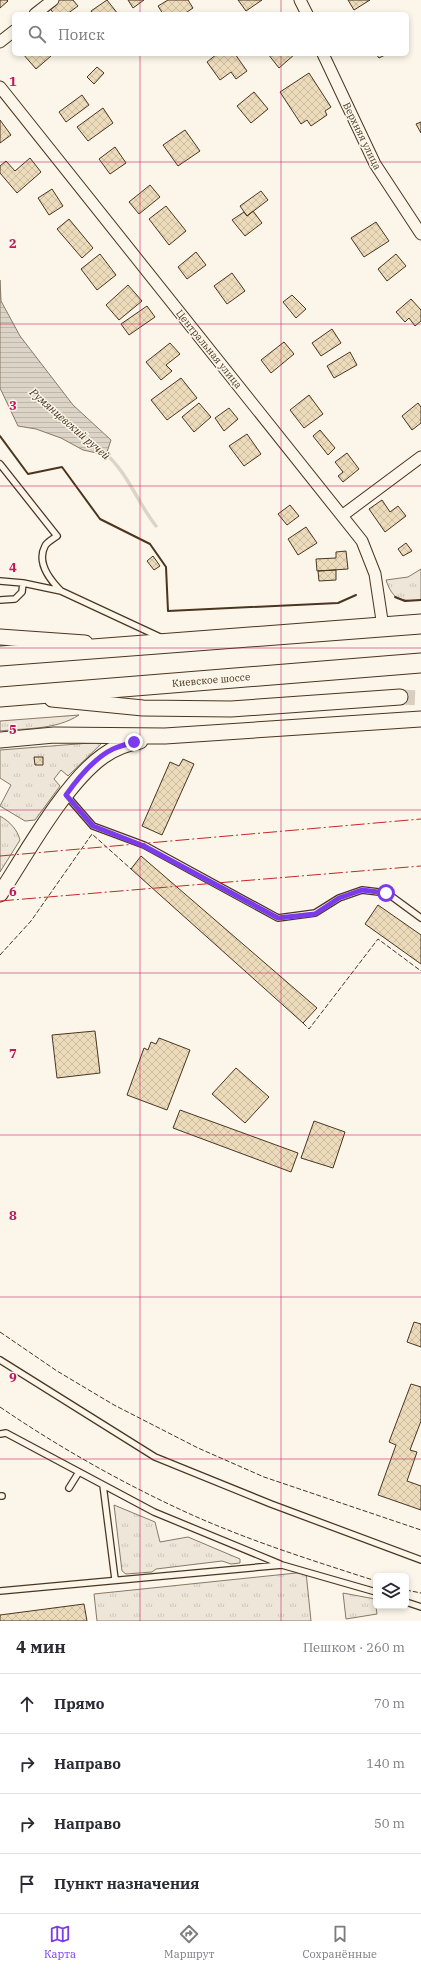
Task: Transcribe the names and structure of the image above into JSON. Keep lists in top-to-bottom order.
{
  "streets": {
    "highway": ["Киевское шоссе"],
    "street": ["Верхняя улица", "Центральная улица"]
  },
  "water": ["Румянцевский ручей"],
  "page": {
    "search": "Поиск",
    "heading": ["4 мин", "Пешком · 260 m"],
    "list": [
      ["Прямо", "70 m"],
      ["Направо", "140 m"],
      ["Направо", "50 m"],
      "Пункт назначения"
    ],
    "nav": ["Карта", "Маршрут", "Сохранённые"]
  },
  "grid": {
    "rows": [
      "1",
      "2",
      "3",
      "4",
      "5",
      "6",
      "7",
      "8",
      "9"
    ]
  }
}
